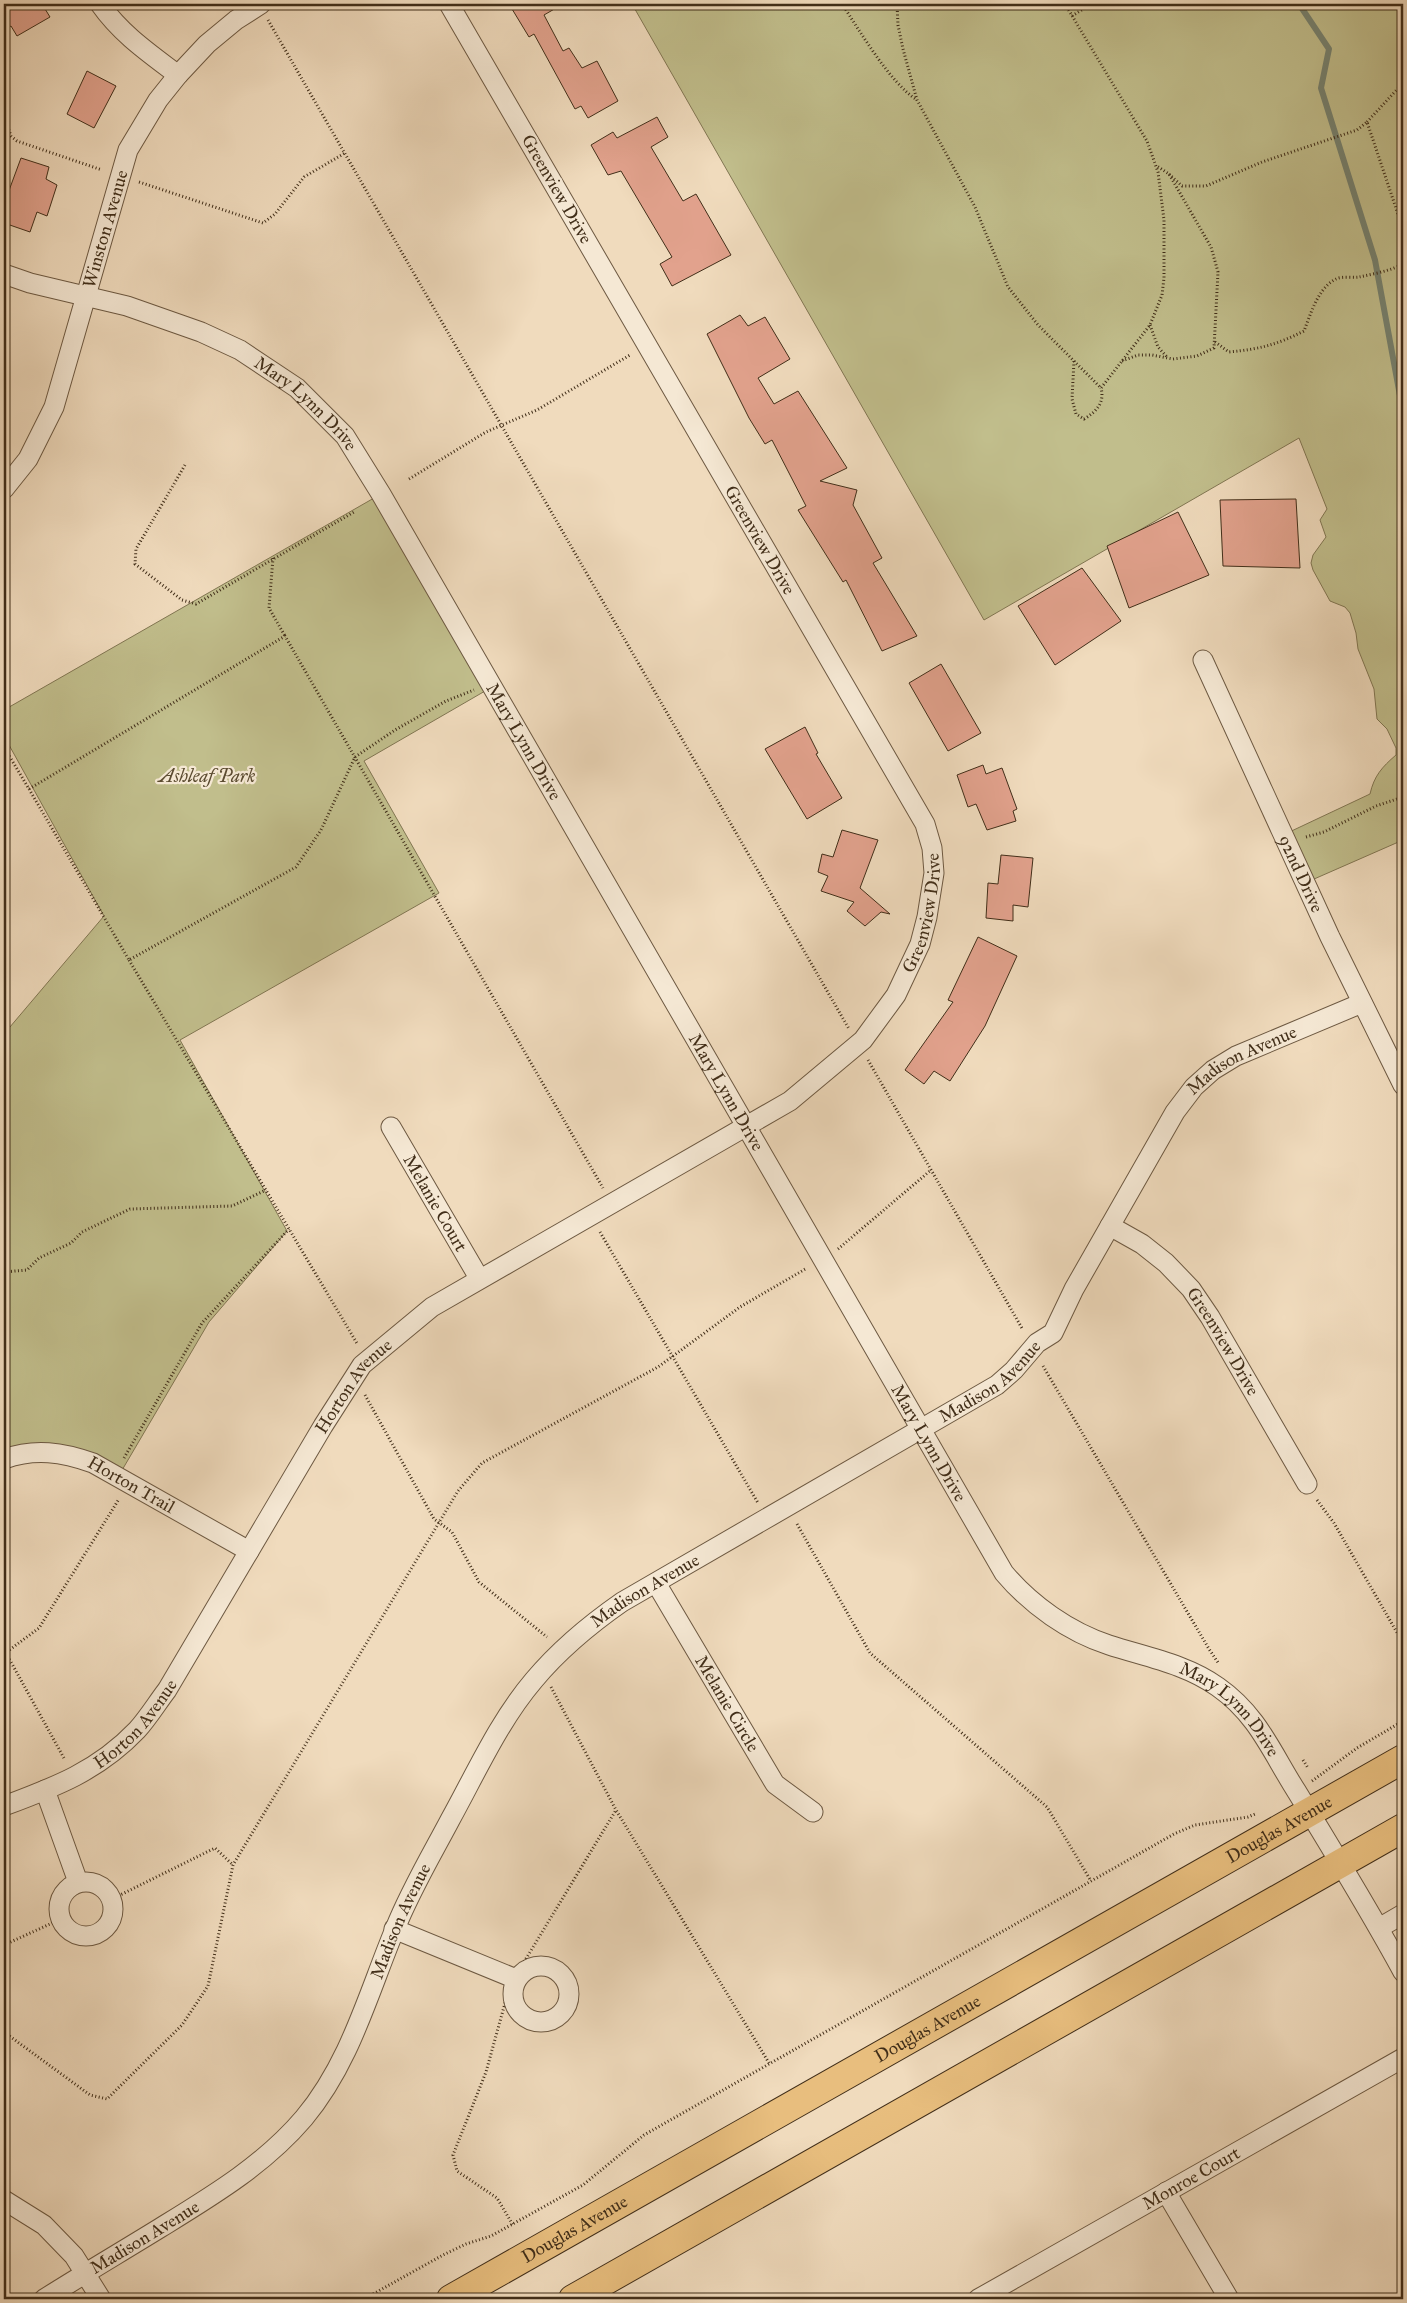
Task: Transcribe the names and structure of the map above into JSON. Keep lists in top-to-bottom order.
{
  "streets": {
    "main road": ["Douglas Avenue"],
    "street": [
      "Greenview Drive",
      "Winston Avenue",
      "Mary Lynn Drive",
      "92nd Drive",
      "Madison Avenue",
      "Melanie Court",
      "Horton Avenue",
      "Horton Trail",
      "Melanie Circle",
      "Monroe Court"
    ]
  },
  "crossings": [
    ["Greenview Drive", "Madison Avenue"],
    ["Greenview Drive", "Horton Avenue"],
    ["Winston Avenue", "Mary Lynn Drive"],
    ["Mary Lynn Drive", "Madison Avenue"],
    ["Mary Lynn Drive", "Horton Avenue"],
    ["Mary Lynn Drive", "Douglas Avenue"],
    ["92nd Drive", "Madison Avenue"],
    ["Madison Avenue", "Melanie Circle"],
    ["Melanie Court", "Horton Avenue"],
    ["Horton Avenue", "Horton Trail"]
  ],
  "parks": ["Ashleaf Park"]
}
